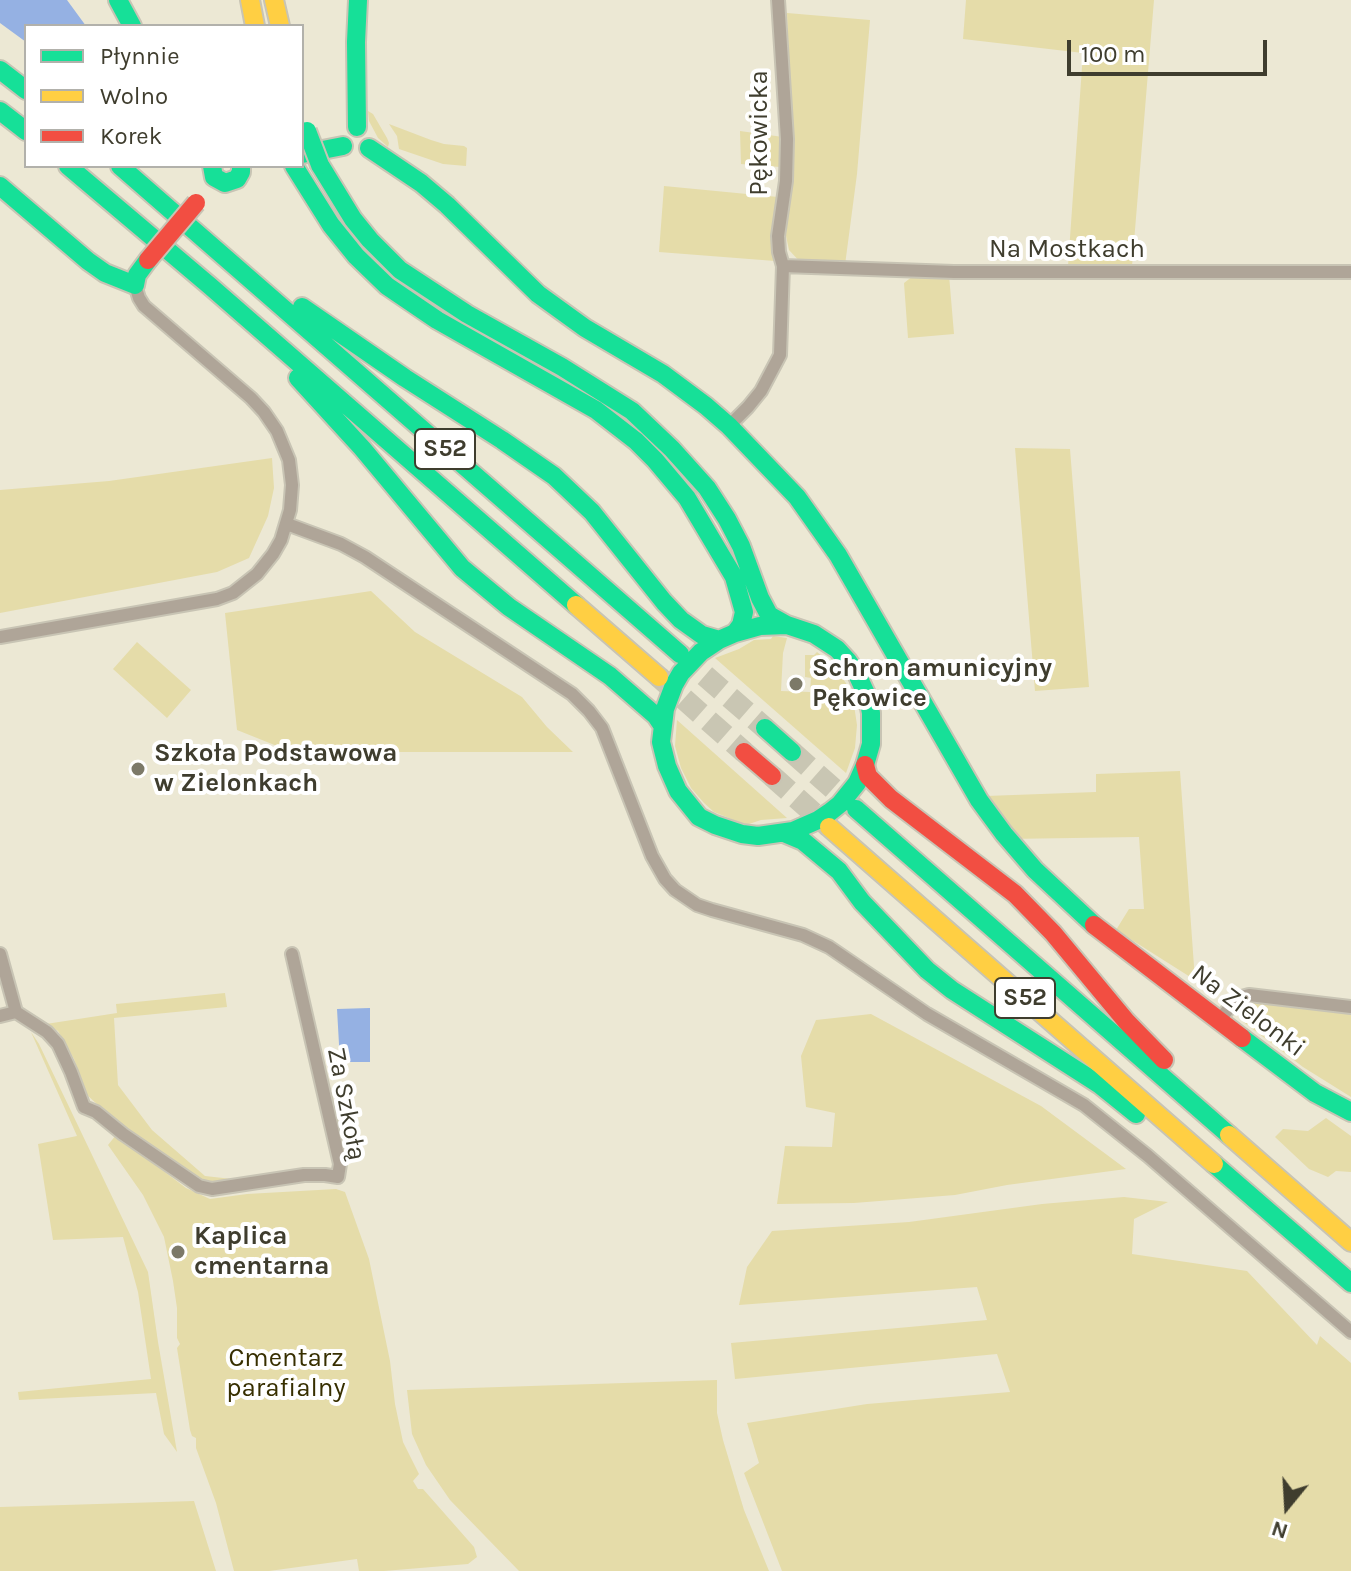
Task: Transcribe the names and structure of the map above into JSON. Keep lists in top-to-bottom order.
{
  "streets": {
    "main road": ["S52", "Na Zielonki"],
    "street": ["Pękowicka", "Na Mostkach", "Za Szkołą"]
  },
  "crossings": [
    ["Pękowicka", "Na Mostkach"],
    ["Pękowicka", "Na Zielonki"]
  ],
  "parks": ["Cmentarz parafialny"],
  "places": ["Schron amunicyjny Pękowice", "Szkoła Podstawowa w Zielonkach", "Kaplica cmentarna"],
  "legend": ["Płynnie", "Wolno", "Korek"],
  "scale_bar": "100 m",
  "north": "bottom"
}
